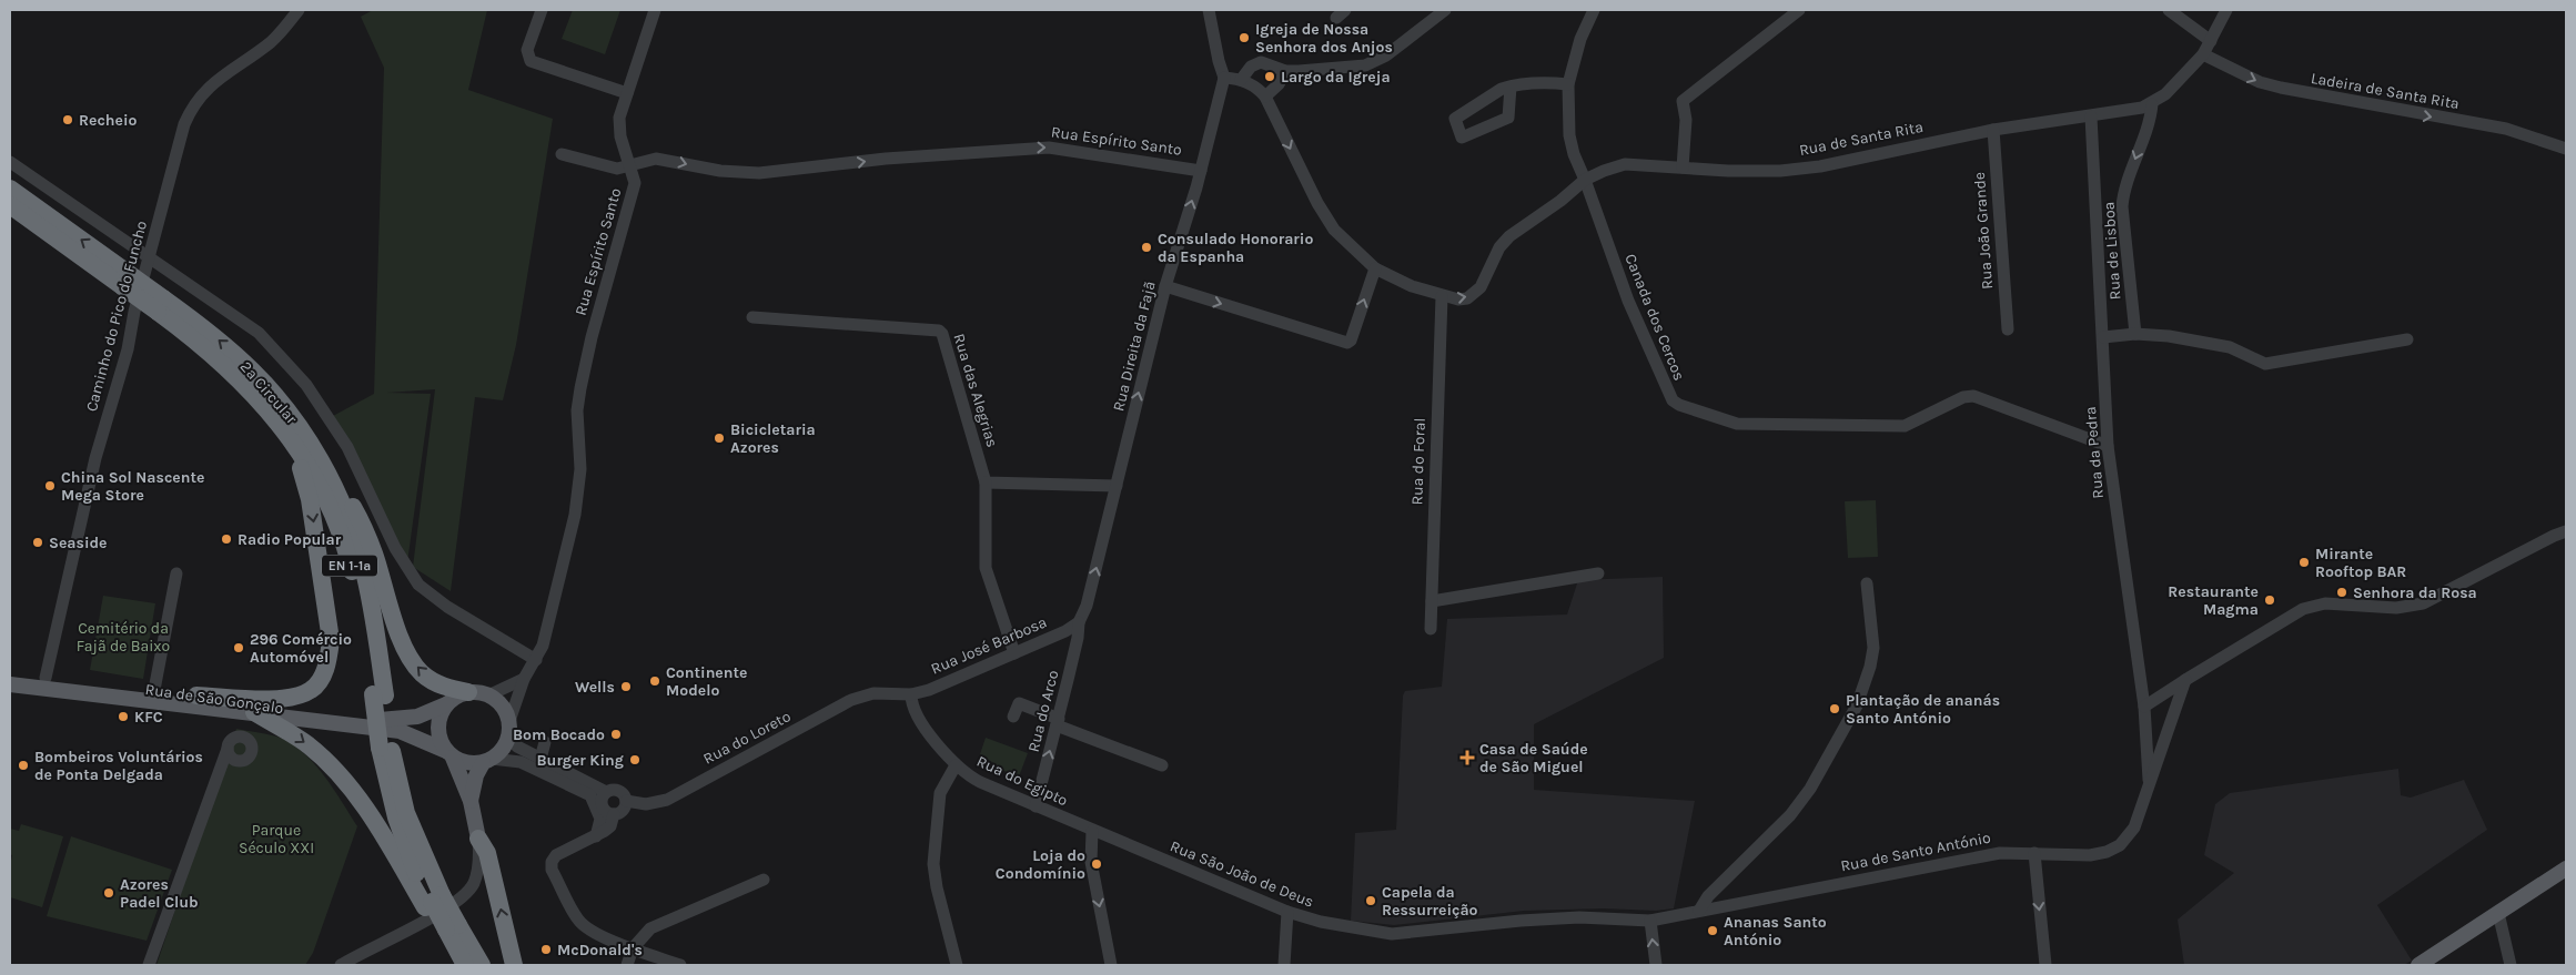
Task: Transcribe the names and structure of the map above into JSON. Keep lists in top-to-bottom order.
{
  "streets": {
    "highway": ["2ª Circular", "EN 1-1ª"],
    "main road": ["Rua de São Gonçalo"],
    "street": [
      "Ladeira de Santa Rita",
      "Rua de Santa Rita",
      "Rua Espírito Santo",
      "Rua João Grande",
      "Rua de Lisboa",
      "Caminho do Pico do Funcho",
      "Canada dos Cercos",
      "Rua Direita da Fajã",
      "Rua das Alegrias",
      "Rua da Pedra",
      "Rua do Foral",
      "Rua José Barbosa",
      "Rua do Arco",
      "Rua do Loreto",
      "Rua do Egipto",
      "Rua de Santo António",
      "Rua São João de Deus"
    ]
  },
  "crossings": [
    ["Ladeira de Santa Rita", "Rua de Santa Rita"],
    ["Rua de Santa Rita", "Rua João Grande"],
    ["Rua de Santa Rita", "Rua de Lisboa"],
    ["Rua de Santa Rita", "Canada dos Cercos"],
    ["Rua de Santa Rita", "Rua da Pedra"],
    ["Rua de Santa Rita", "Rua do Foral"],
    ["Rua Espírito Santo", "Rua Direita da Fajã"],
    ["Rua Espírito Santo", "Rua de São Gonçalo"],
    ["Caminho do Pico do Funcho", "Rua de São Gonçalo"],
    ["Canada dos Cercos", "Rua da Pedra"],
    ["Rua Direita da Fajã", "Rua José Barbosa"],
    ["Rua Direita da Fajã", "Rua do Arco"],
    ["2ª Circular", "EN 1-1ª"],
    ["Rua da Pedra", "Rua de Santo António"],
    ["Rua José Barbosa", "Rua do Arco"],
    ["Rua José Barbosa", "Rua do Loreto"],
    ["Rua José Barbosa", "Rua do Egipto"],
    ["Rua do Arco", "Rua do Egipto"],
    ["Rua do Loreto", "Rua do Egipto"],
    ["Rua do Egipto", "Rua São João de Deus"],
    ["Rua de Santo António", "Rua São João de Deus"]
  ],
  "one_way": [
    "Ladeira de Santa Rita",
    "Rua Espírito Santo",
    "Rua de Lisboa",
    "Rua Direita da Fajã",
    "Rua do Arco"
  ],
  "parks": ["Cemitério da Fajã de Baixo", "Parque Século XXI"],
  "places": {
    "other": [
      "Igreja de Nossa Senhora dos Anjos",
      "Largo da Igreja",
      "Recheio",
      "Consulado Honorario da Espanha",
      "Bicicletaria Azores",
      "China Sol Nascente Mega Store",
      "Radio Popular",
      "Seaside",
      "Mirante Rooftop BAR",
      "Senhora da Rosa",
      "Restaurante Magma",
      "296 Comércio Automóvel",
      "Continente Modelo",
      "Wells",
      "Plantação de ananás Santo António",
      "KFC",
      "Bom Bocado",
      "Burger King",
      "Bombeiros Voluntários de Ponta Delgada",
      "Loja do Condomínio",
      "Azores Padel Club",
      "Capela da Ressurreição",
      "Ananas Santo António",
      "McDonald's"
    ],
    "health": ["Casa de Saúde de São Miguel"]
  }
}
